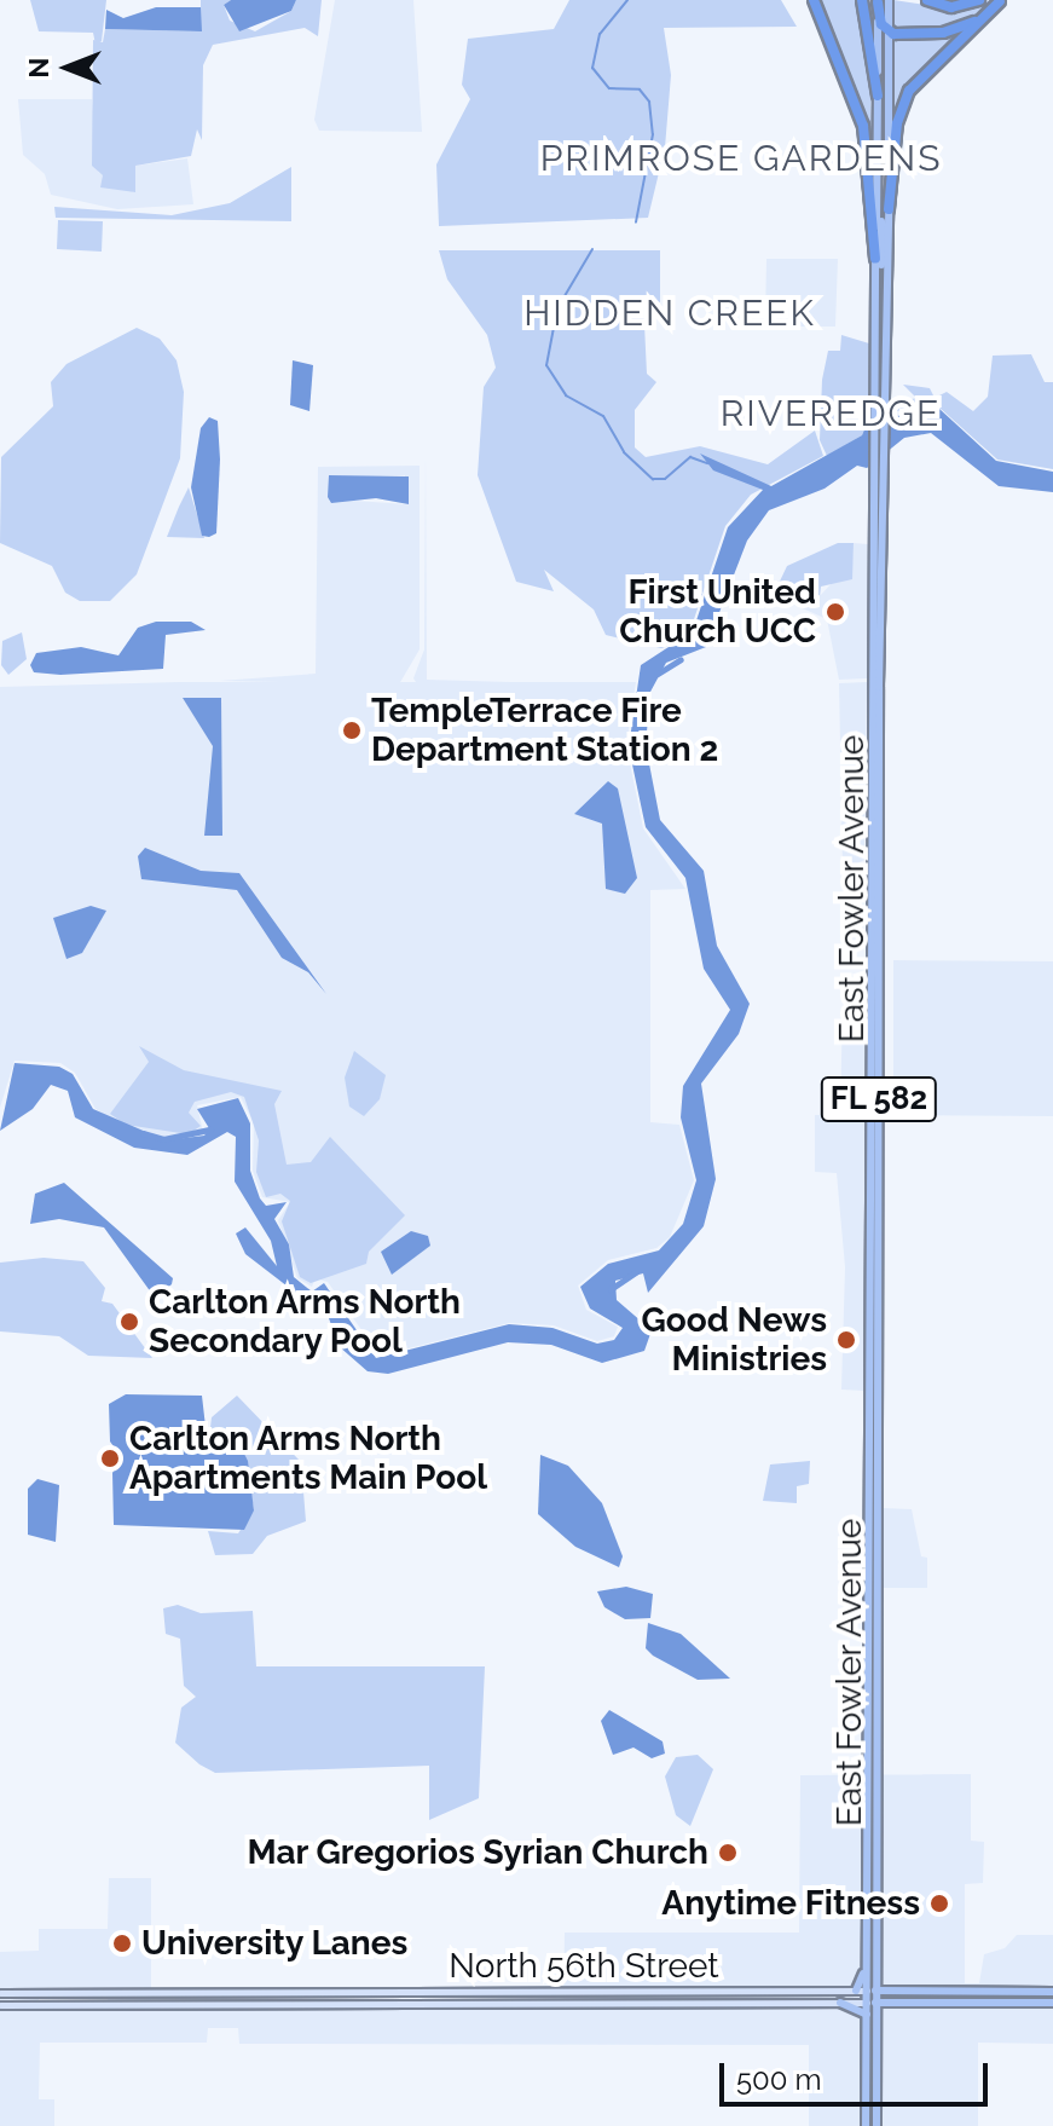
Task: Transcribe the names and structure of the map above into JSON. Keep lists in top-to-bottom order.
{
  "streets": {
    "main road": ["East Fowler Avenue", "FL 582", "North 56th Street"]
  },
  "crossings": [
    ["East Fowler Avenue", "North 56th Street"]
  ],
  "districts": ["PRIMROSE GARDENS", "HIDDEN CREEK", "RIVEREDGE"],
  "places": [
    "First United Church UCC",
    "TempleTerrace Fire Department Station 2",
    "Carlton Arms North Secondary Pool",
    "Good News Ministries",
    "Carlton Arms North Apartments Main Pool",
    "Mar Gregorios Syrian Church",
    "Anytime Fitness",
    "University Lanes"
  ],
  "scale_bar": "500 m",
  "north": "left"
}
